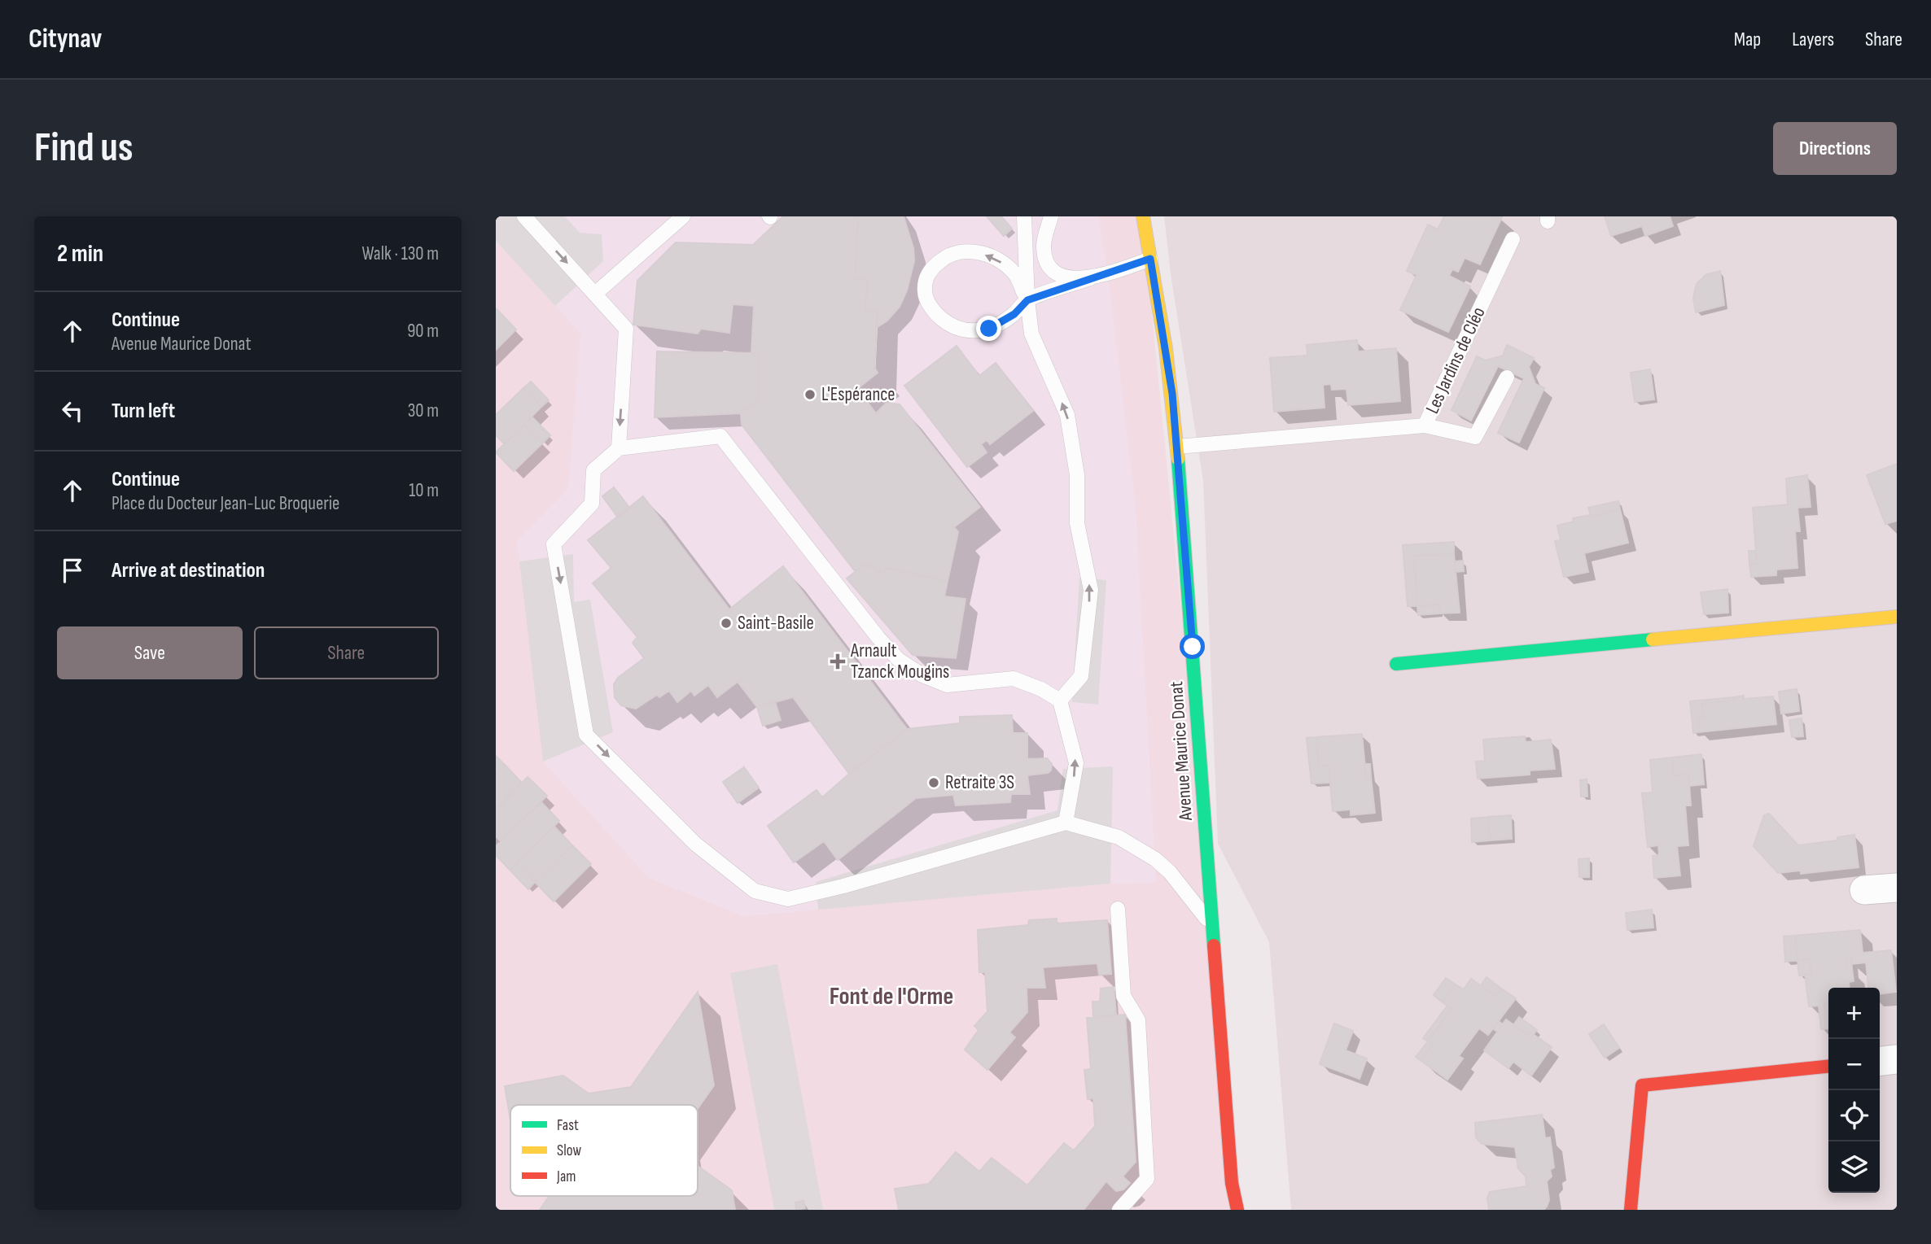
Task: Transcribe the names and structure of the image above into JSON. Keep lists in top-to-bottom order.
{
  "streets": {
    "main road": ["Avenue Maurice Donat"],
    "lane": ["Les Jardins de Cléo"]
  },
  "crossings": [
    ["Les Jardins de Cléo", "Avenue Maurice Donat"]
  ],
  "districts": ["Font de l'Orme"],
  "places": {
    "other": ["L'Espérance", "Saint-Basile", "Retraite 3S"],
    "health": ["Arnault Tzanck Mougins"]
  },
  "legend": ["Fast", "Slow", "Jam"],
  "page": {
    "header": "Citynav",
    "nav": ["Map", "Layers", "Share"],
    "buttons": [
      "Directions",
      ["Save", "Share"]
    ],
    "title": "Find us",
    "heading": ["2 min", "Walk · 130 m"],
    "list": [
      ["Continue", "Avenue Maurice Donat", "90 m"],
      ["Turn left", "30 m"],
      ["Continue", "Place du Docteur Jean-Luc Broquerie", "10 m"],
      "Arrive at destination"
    ],
    "map_buttons": ["+", "−"]
  }
}
